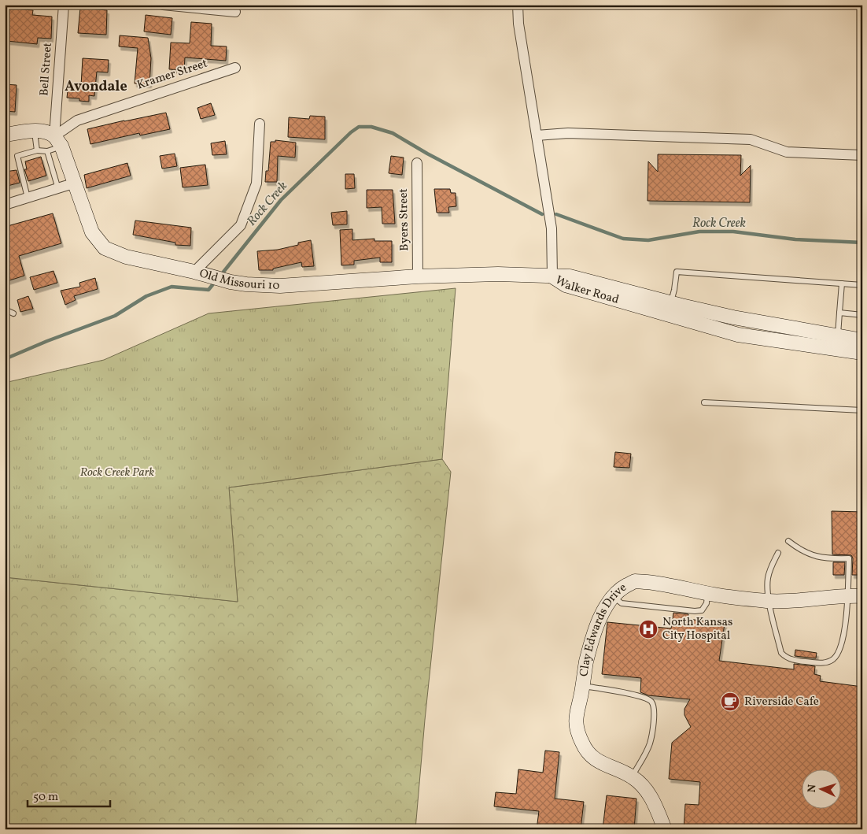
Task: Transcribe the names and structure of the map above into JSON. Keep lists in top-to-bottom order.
{
  "streets": {
    "street": [
      "Bell Street",
      "Kramer Street",
      "Byers Street",
      "Old Missouri 10",
      "Walker Road",
      "Clay Edwards Drive"
    ]
  },
  "crossings": [
    ["Bell Street", "Kramer Street"],
    ["Bell Street", "Old Missouri 10"],
    ["Kramer Street", "Old Missouri 10"],
    ["Byers Street", "Old Missouri 10"],
    ["Old Missouri 10", "Walker Road"]
  ],
  "districts": ["Avondale"],
  "water": ["Rock Creek"],
  "parks": ["Rock Creek Park"],
  "places": {
    "hospital": ["North Kansas City Hospital"],
    "cafe": ["Riverside Cafe"]
  },
  "scale_bar": "50 m",
  "north": "left"
}
